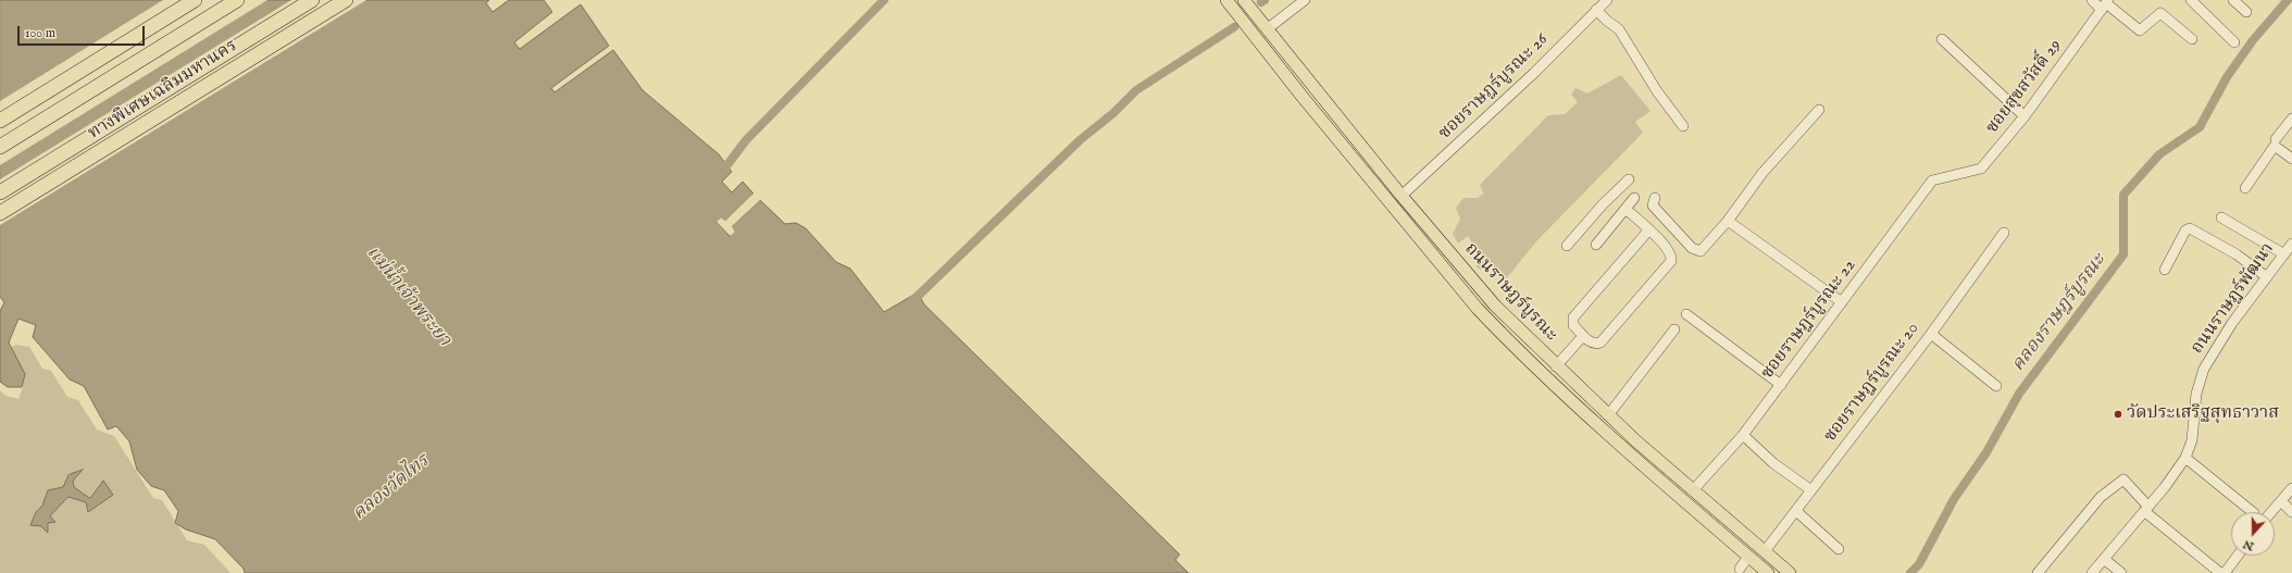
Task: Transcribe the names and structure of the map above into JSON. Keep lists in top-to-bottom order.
{
  "streets": {
    "highway": ["ทางพิเศษเฉลิมมหานคร"],
    "main road": ["ถนนราษฎร์บูรณะ"],
    "street": [
      "ซอยราษฎร์บูรณะ 26",
      "ซอยสุขสวัสดิ์ 29",
      "ถนนราษฎร์พัฒนา",
      "ซอยราษฎร์บูรณะ 22",
      "ซอยราษฎร์บูรณะ 20"
    ]
  },
  "crossings": [
    ["ซอยราษฎร์บูรณะ 26", "ถนนราษฎร์บูรณะ"],
    ["ซอยสุขสวัสดิ์ 29", "ซอยราษฎร์บูรณะ 22"],
    ["ถนนราษฎร์บูรณะ", "ซอยราษฎร์บูรณะ 22"],
    ["ถนนราษฎร์บูรณะ", "ซอยราษฎร์บูรณะ 20"]
  ],
  "water": ["แม่น้ำเจ้าพระยา", "คลองราษฎร์บูรณะ", "คลองวัดไทร"],
  "places": ["วัดประเสริฐสุทธาวาส"],
  "scale_bar": "100 m",
  "north": "bottom"
}
